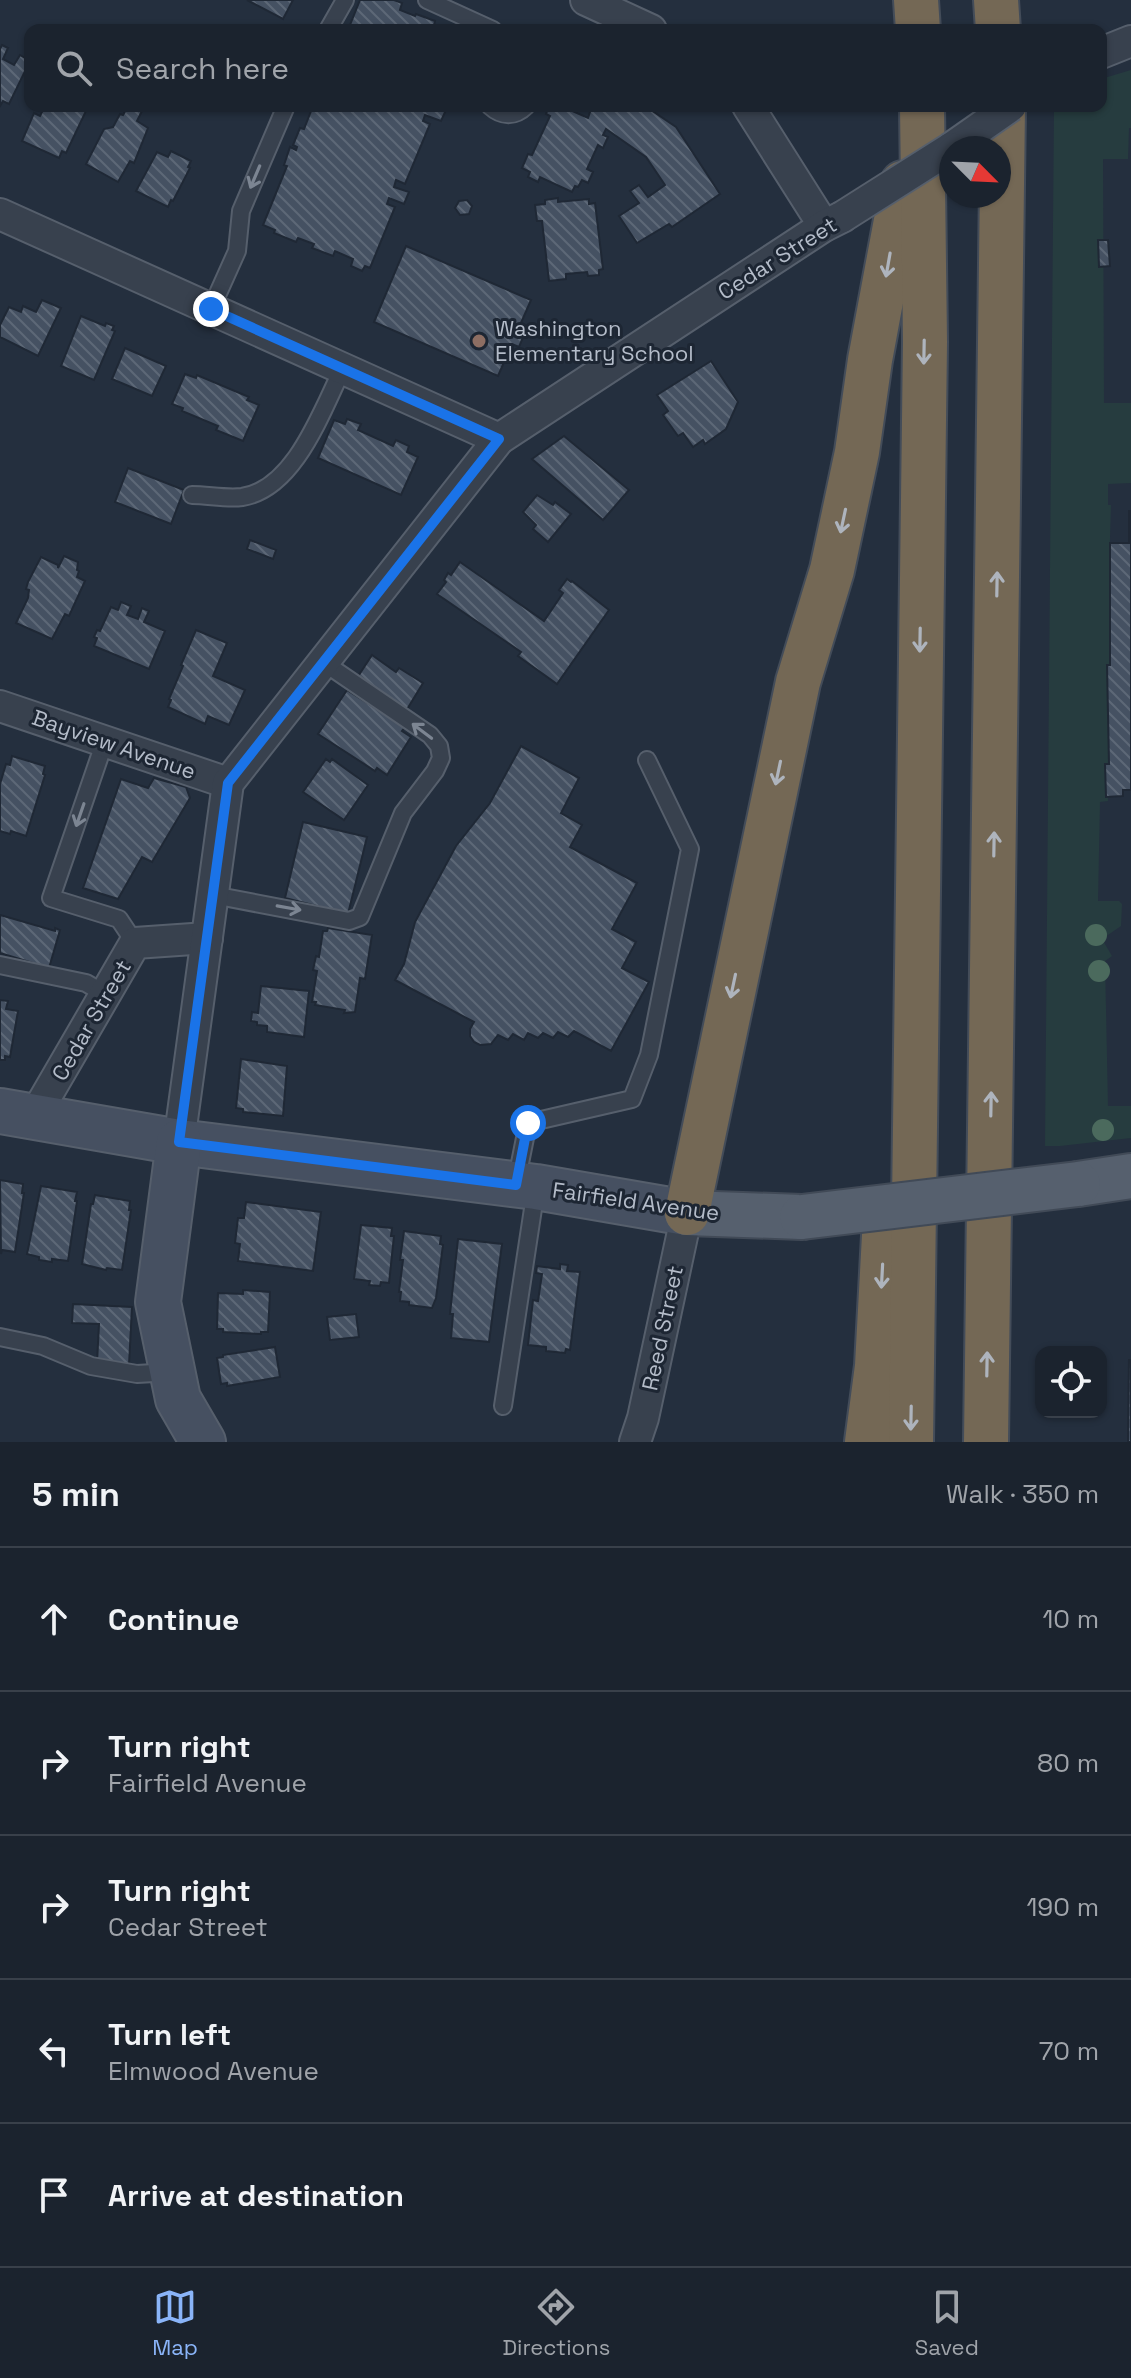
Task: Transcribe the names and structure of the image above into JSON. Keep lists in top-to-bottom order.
{
  "streets": {
    "main road": ["Fairfield Avenue"],
    "street": ["Cedar Street", "Bayview Avenue", "Reed Street"]
  },
  "crossings": [
    ["Cedar Street", "Bayview Avenue"],
    ["Cedar Street", "Fairfield Avenue"],
    ["Fairfield Avenue", "Reed Street"]
  ],
  "places": ["Washington Elementary School"],
  "north": "bottom right",
  "page": {
    "search": "Search here",
    "heading": ["5 min", "Walk · 350 m"],
    "list": [
      ["Continue", "10 m"],
      ["Turn right", "Fairfield Avenue", "80 m"],
      ["Turn right", "Cedar Street", "190 m"],
      ["Turn left", "Elmwood Avenue", "70 m"],
      "Arrive at destination"
    ],
    "nav": ["Map", "Directions", "Saved"]
  }
}
